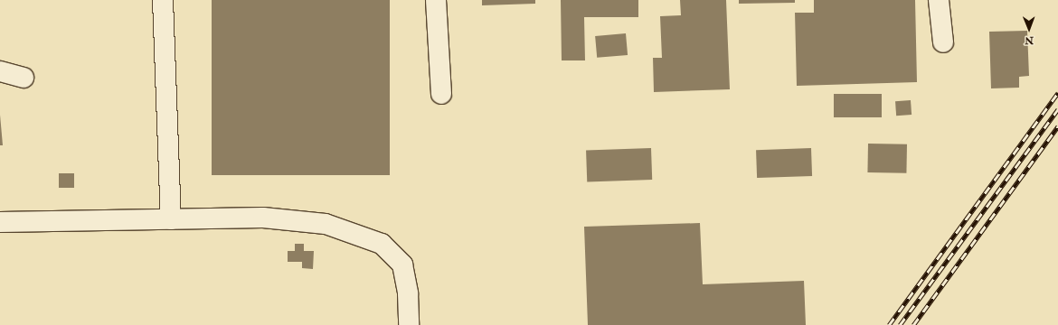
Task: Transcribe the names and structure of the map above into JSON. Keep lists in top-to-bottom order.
{
  "north": "bottom"
}
